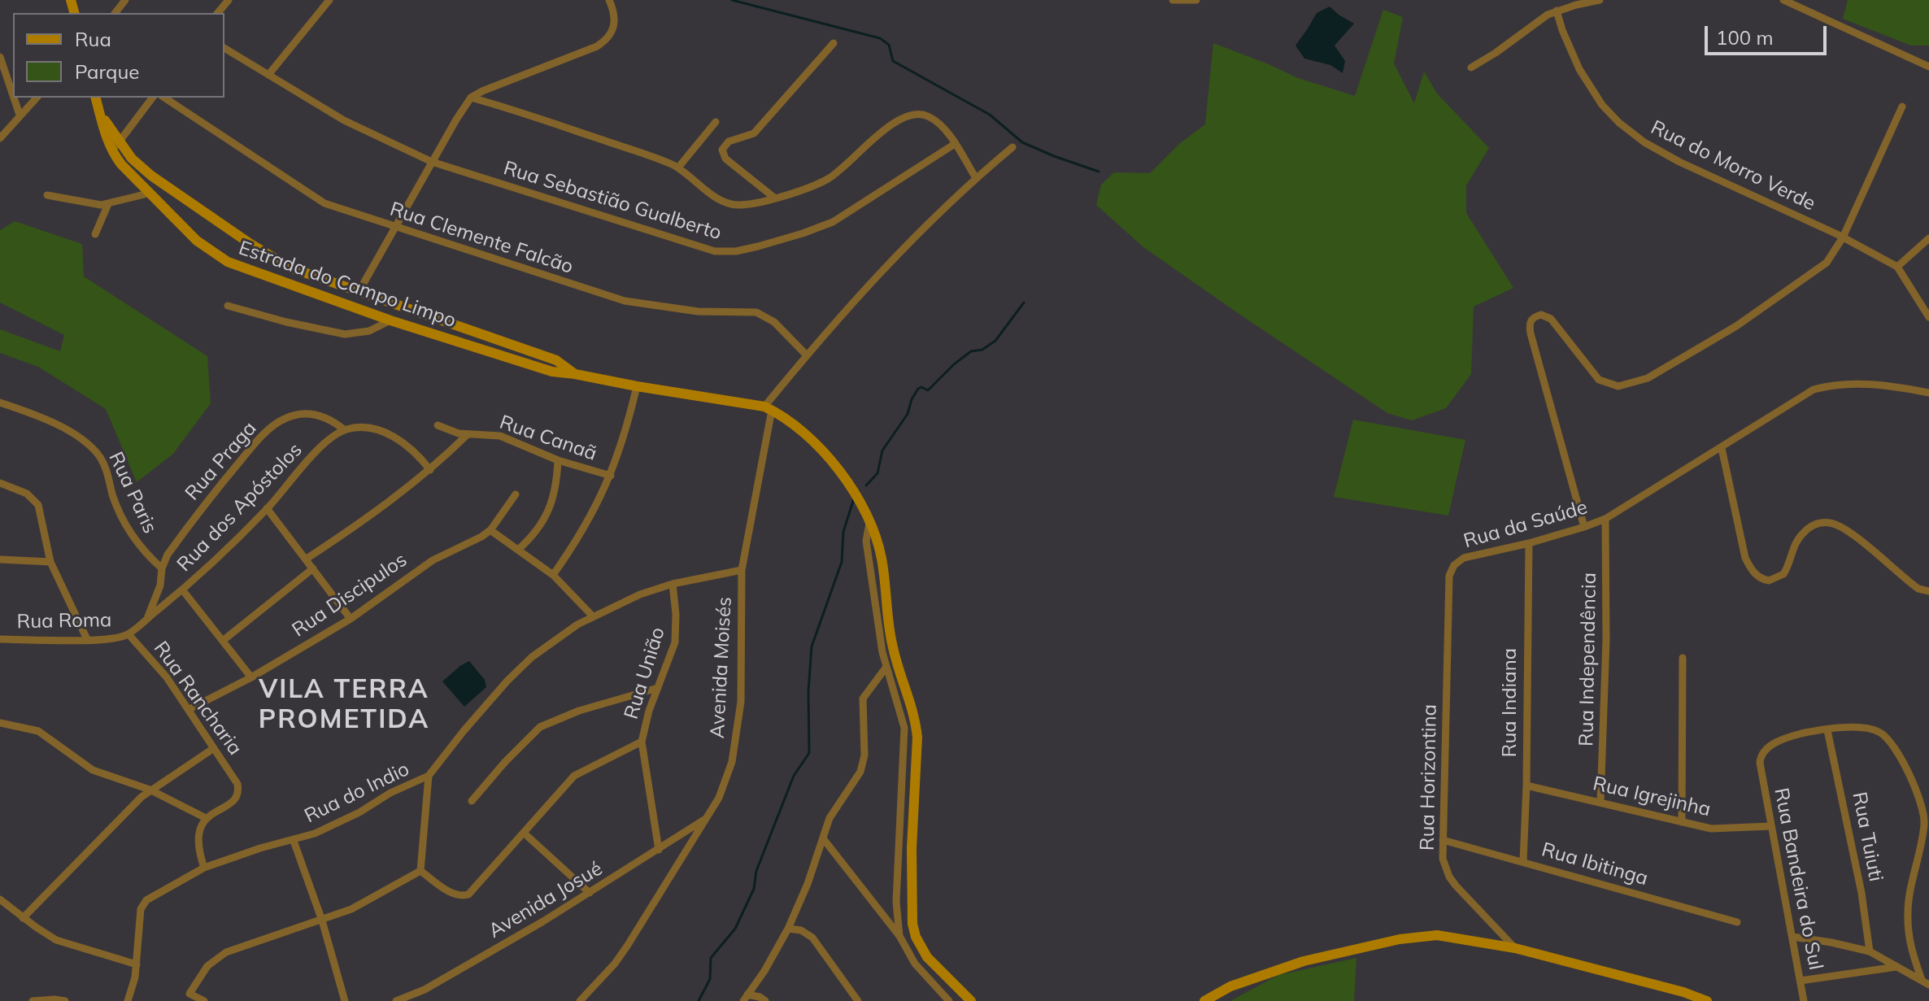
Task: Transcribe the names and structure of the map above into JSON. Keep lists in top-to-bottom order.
{
  "streets": {
    "street": [
      "Rua do Morro Verde",
      "Rua Sebastião Gualberto",
      "Rua Clemente Falcão",
      "Estrada do Campo Limpo",
      "Rua Canaã",
      "Rua Praga",
      "Rua Paris",
      "Rua dos Apóstolos",
      "Rua da Saúde",
      "Rua Discipulos",
      "Rua Roma",
      "Rua Independência",
      "Avenida Moisés",
      "Rua União",
      "Rua Rancharia",
      "Rua Indiana",
      "Rua Horizontina",
      "Rua do Indio",
      "Rua Igrejinha",
      "Rua Tuiuti",
      "Rua Ibitinga",
      "Rua Bandeira do Sul",
      "Avenida Josué"
    ]
  },
  "crossings": [
    ["Estrada do Campo Limpo", "Avenida Moisés"],
    ["Rua Praga", "Rua Paris"],
    ["Rua Praga", "Rua dos Apóstolos"],
    ["Rua dos Apóstolos", "Rua Roma"],
    ["Rua dos Apóstolos", "Rua Rancharia"],
    ["Rua da Saúde", "Rua Independência"],
    ["Rua da Saúde", "Rua Indiana"],
    ["Rua da Saúde", "Rua Horizontina"],
    ["Rua Discipulos", "Rua Rancharia"],
    ["Rua Roma", "Rua Rancharia"],
    ["Rua Independência", "Rua Igrejinha"],
    ["Avenida Moisés", "Rua do Indio"],
    ["Avenida Moisés", "Avenida Josué"],
    ["Rua União", "Rua do Indio"],
    ["Rua União", "Avenida Josué"],
    ["Rua Indiana", "Rua Igrejinha"],
    ["Rua Indiana", "Rua Ibitinga"],
    ["Rua Horizontina", "Rua Ibitinga"],
    ["Rua Igrejinha", "Rua Bandeira do Sul"],
    ["Rua Tuiuti", "Rua Bandeira do Sul"]
  ],
  "districts": ["VILA TERRA PROMETIDA"],
  "legend": ["Rua", "Parque"],
  "scale_bar": "100 m"
}
